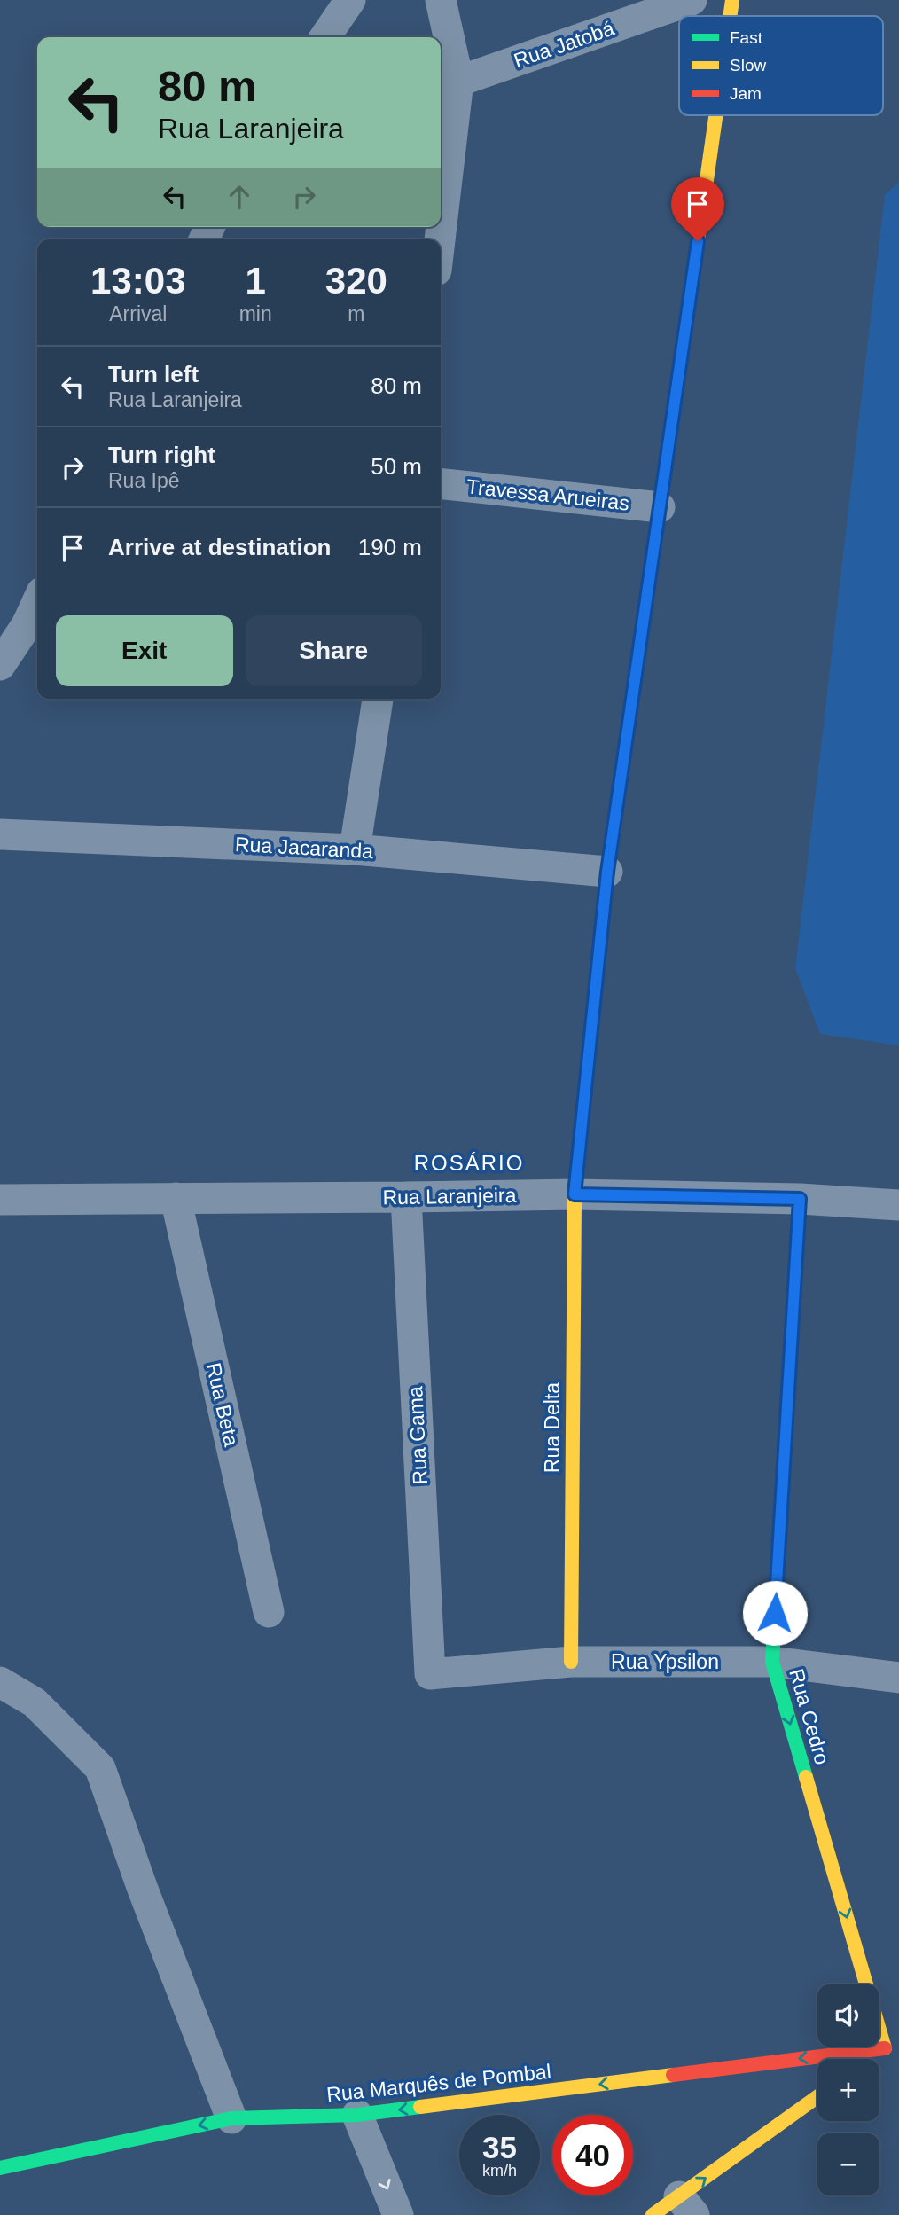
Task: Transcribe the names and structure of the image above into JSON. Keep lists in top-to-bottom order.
{
  "streets": {
    "street": [
      "Rua Jatobá",
      "Travessa Arueiras",
      "Rua Jacaranda",
      "Rua Laranjeira",
      "Rua Beta",
      "Rua Delta",
      "Rua Gama",
      "Rua Ypsilon",
      "Rua Cedro",
      "Rua Marquês de Pombal"
    ]
  },
  "crossings": [
    ["Travessa Arueiras", "Rua Delta"],
    ["Rua Jacaranda", "Rua Delta"],
    ["Rua Laranjeira", "Rua Beta"],
    ["Rua Laranjeira", "Rua Delta"],
    ["Rua Laranjeira", "Rua Gama"],
    ["Rua Laranjeira", "Rua Cedro"],
    ["Rua Delta", "Rua Ypsilon"],
    ["Rua Gama", "Rua Ypsilon"],
    ["Rua Ypsilon", "Rua Cedro"],
    ["Rua Cedro", "Rua Marquês de Pombal"]
  ],
  "one_way": ["Rua Cedro", "Rua Marquês de Pombal"],
  "districts": ["ROSÁRIO"],
  "legend": ["Fast", "Slow", "Jam"],
  "page": {
    "turn": ["80 m", "Rua Laranjeira"],
    "eta": [
      "13:03",
      "Arrival",
      "1",
      "min",
      "320",
      "m"
    ],
    "list": [
      {
        "name": "Turn left",
        "note": "Rua Laranjeira",
        "value": "80 m"
      },
      {
        "name": "Turn right",
        "note": "Rua Ipê",
        "value": "50 m"
      },
      {
        "name": "Arrive at destination",
        "value": "190 m"
      }
    ],
    "buttons": ["Exit", "Share"],
    "map_buttons": ["+", "−"],
    "speed": "35 km/h",
    "limit": "40"
  }
}
